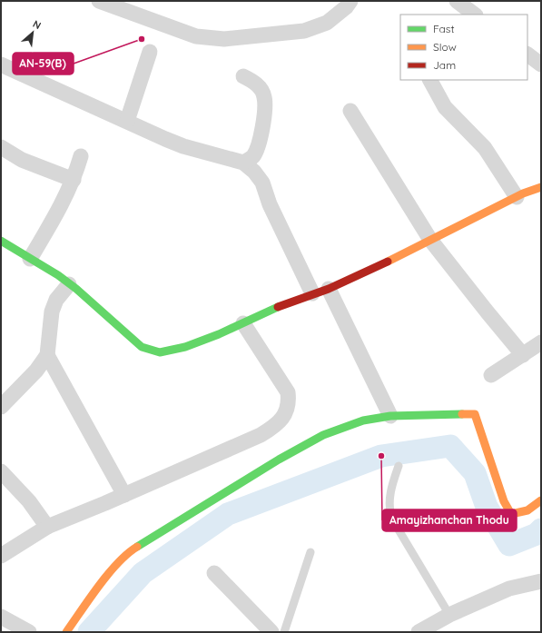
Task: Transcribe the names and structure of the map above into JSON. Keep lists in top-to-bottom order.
{
  "places": ["AN-59(B)", "Amayizhanchan Thodu"],
  "legend": ["Fast", "Slow", "Jam"],
  "north": "top right"
}
